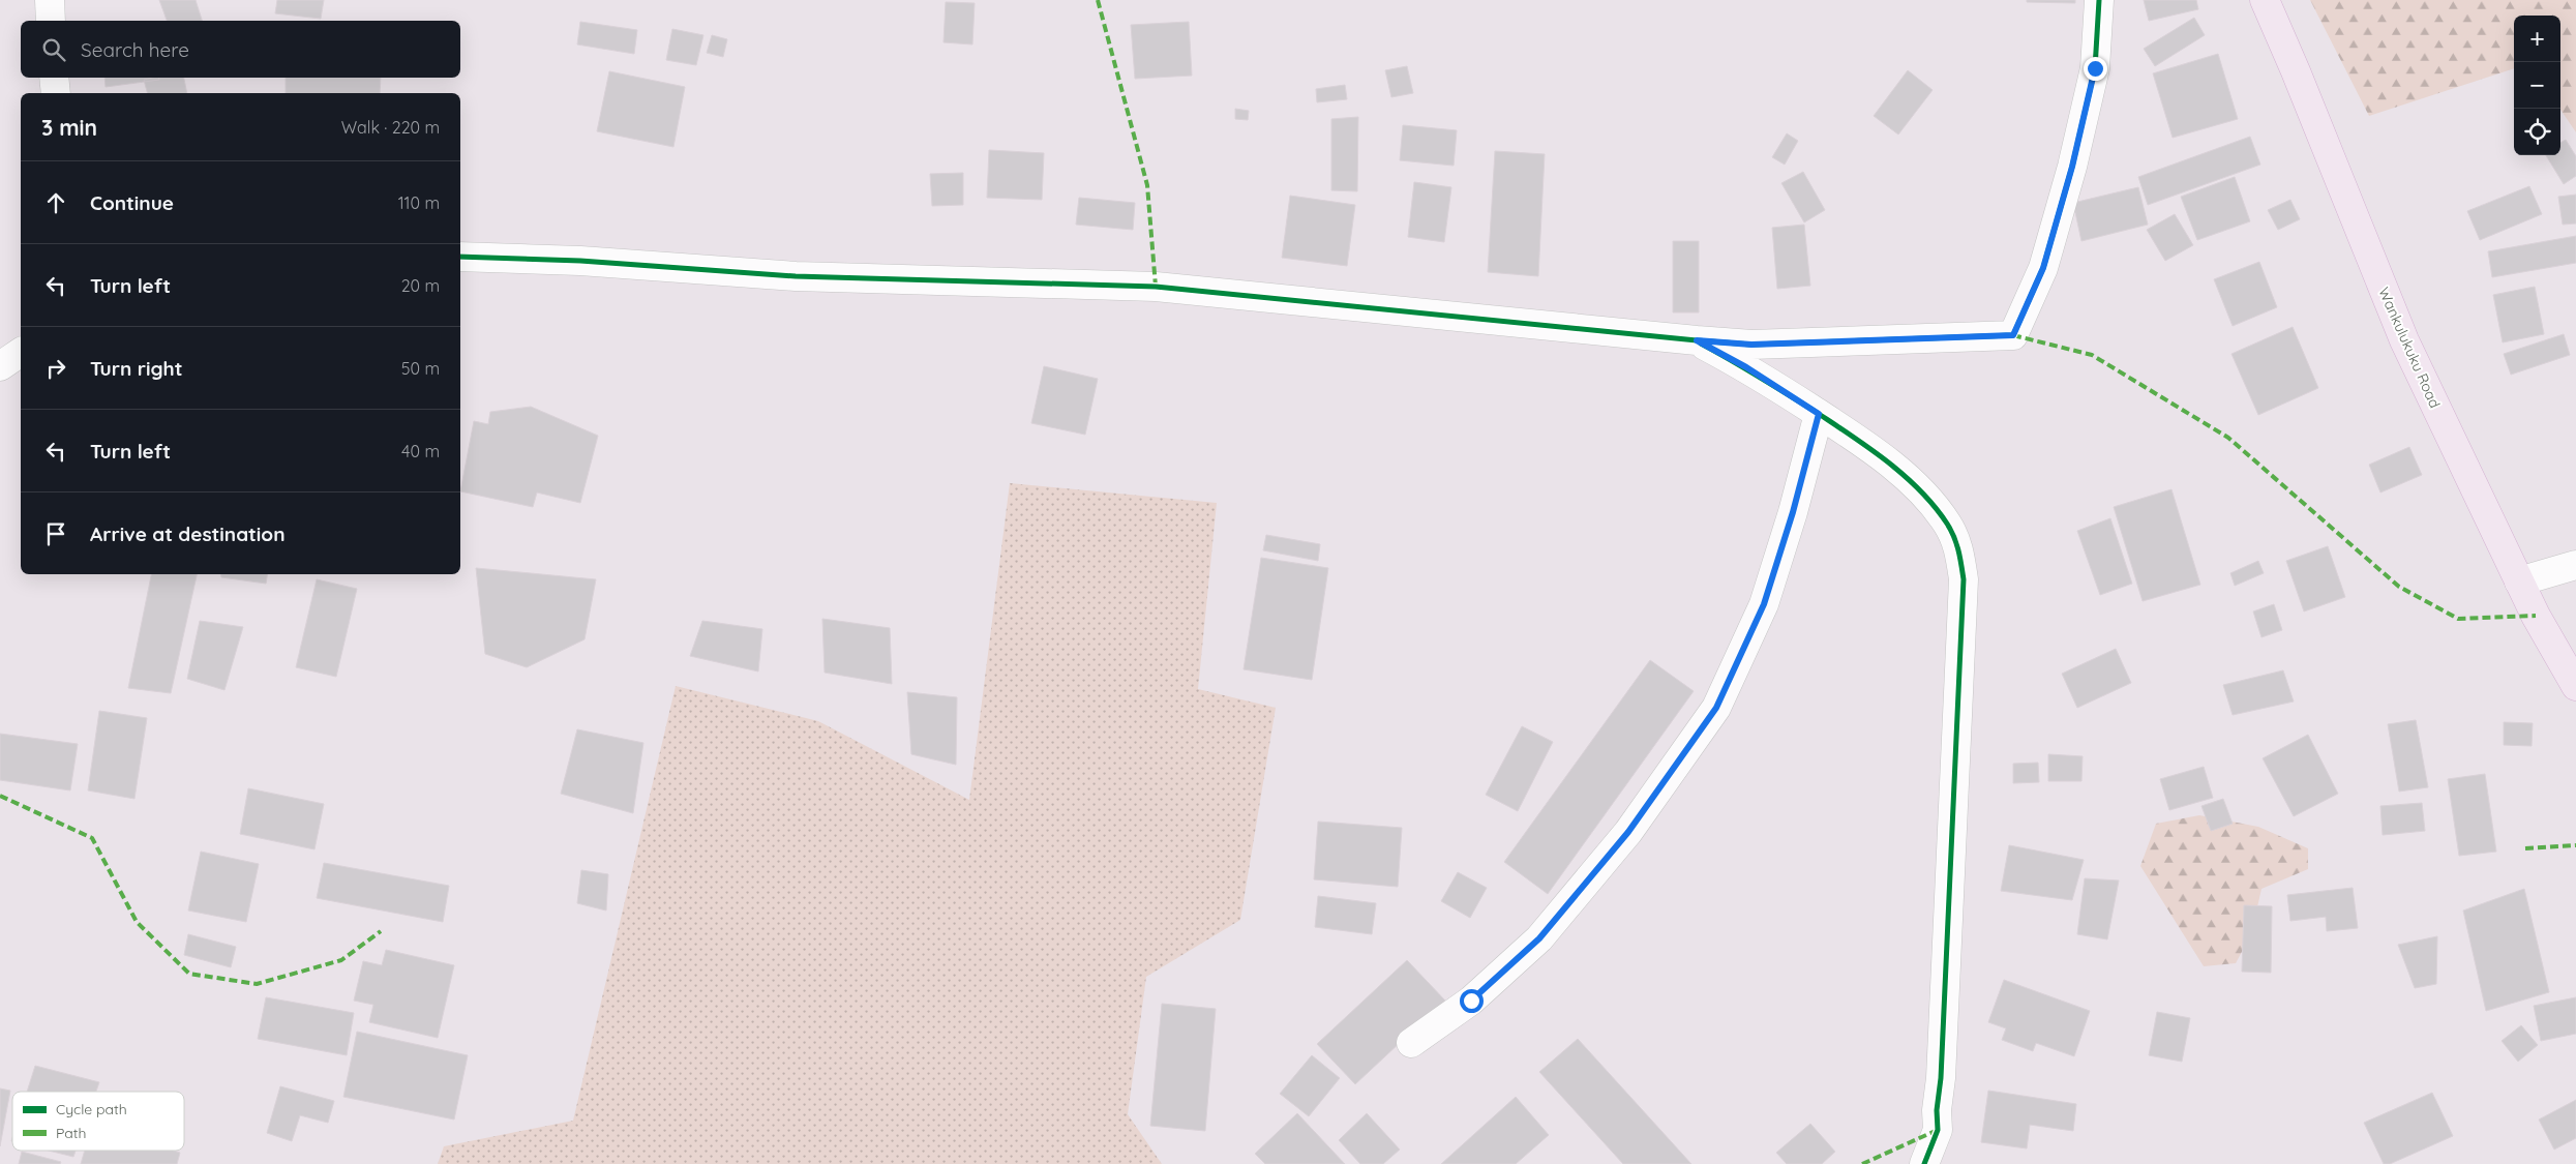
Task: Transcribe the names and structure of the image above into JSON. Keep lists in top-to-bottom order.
{
  "streets": {
    "main road": ["Wankulukuku Road"]
  },
  "legend": ["Cycle path", "Path"],
  "page": {
    "map_buttons": ["+", "−"],
    "search": "Search here",
    "heading": ["3 min", "Walk · 220 m"],
    "list": [
      ["Continue", "110 m"],
      ["Turn left", "20 m"],
      ["Turn right", "50 m"],
      ["Turn left", "40 m"],
      "Arrive at destination"
    ]
  }
}
